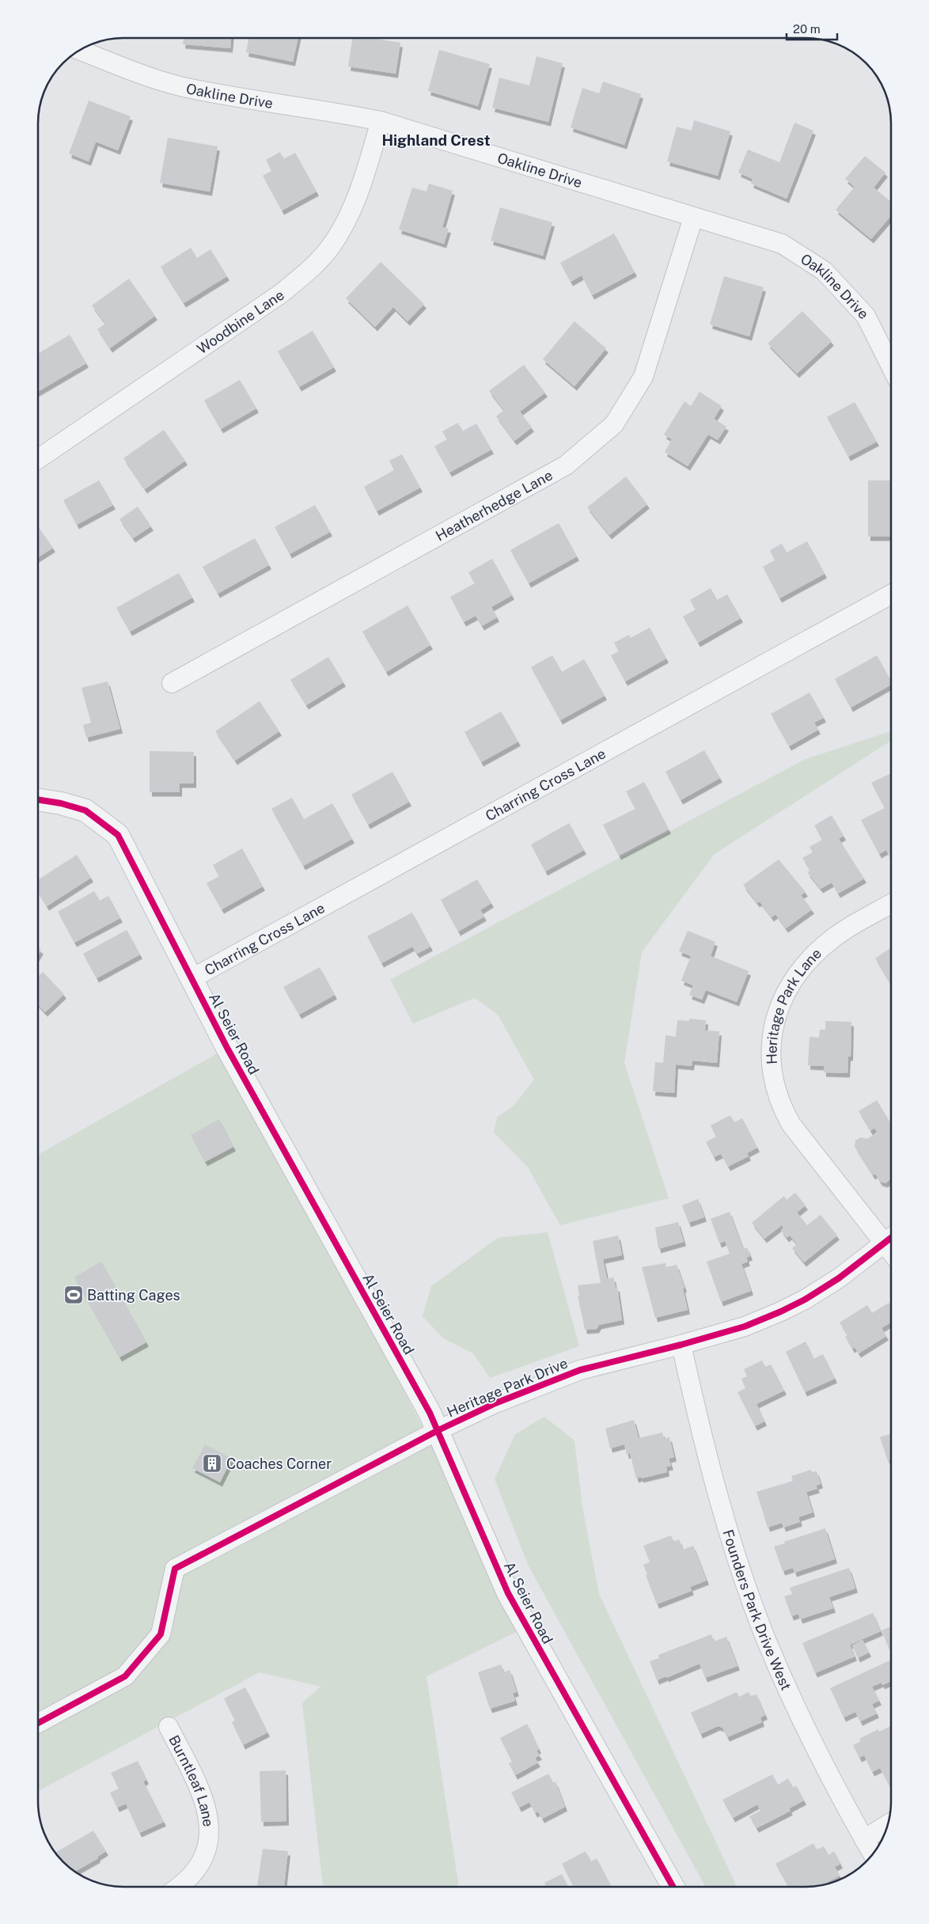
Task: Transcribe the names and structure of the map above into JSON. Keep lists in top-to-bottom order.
{
  "streets": {
    "street": [
      "Oakline Drive",
      "Woodbine Lane",
      "Heatherhedge Lane",
      "Charring Cross Lane",
      "Heritage Park Lane",
      "Al Seier Road",
      "Heritage Park Drive",
      "Founders Park Drive West",
      "Burntleaf Lane"
    ]
  },
  "crossings": [
    ["Oakline Drive", "Woodbine Lane"],
    ["Oakline Drive", "Heatherhedge Lane"],
    ["Charring Cross Lane", "Al Seier Road"],
    ["Al Seier Road", "Heritage Park Drive"],
    ["Heritage Park Drive", "Founders Park Drive West"]
  ],
  "districts": ["Highland Crest"],
  "places": {
    "sports": ["Batting Cages"],
    "building": ["Coaches Corner"]
  },
  "scale_bar": "20 m"
}
